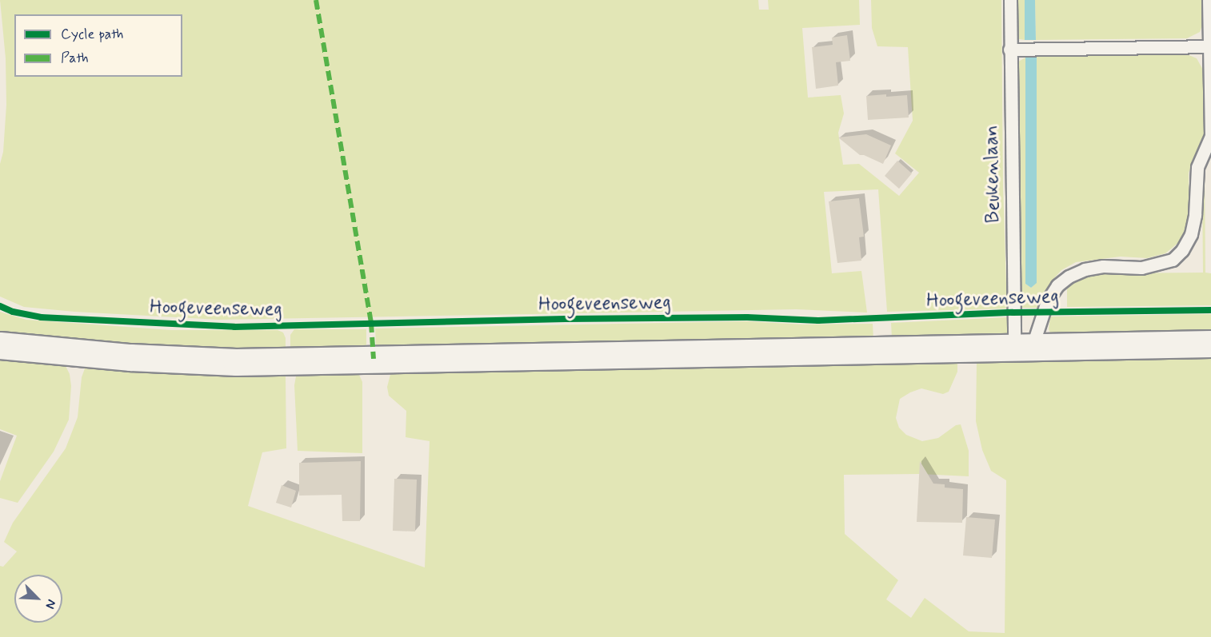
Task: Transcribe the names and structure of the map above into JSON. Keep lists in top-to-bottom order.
{
  "streets": {
    "lane": ["Beukenlaan"],
    "cycle path": ["Hoogeveenseweg"]
  },
  "legend": ["Cycle path", "Path"],
  "north": "bottom right"
}
